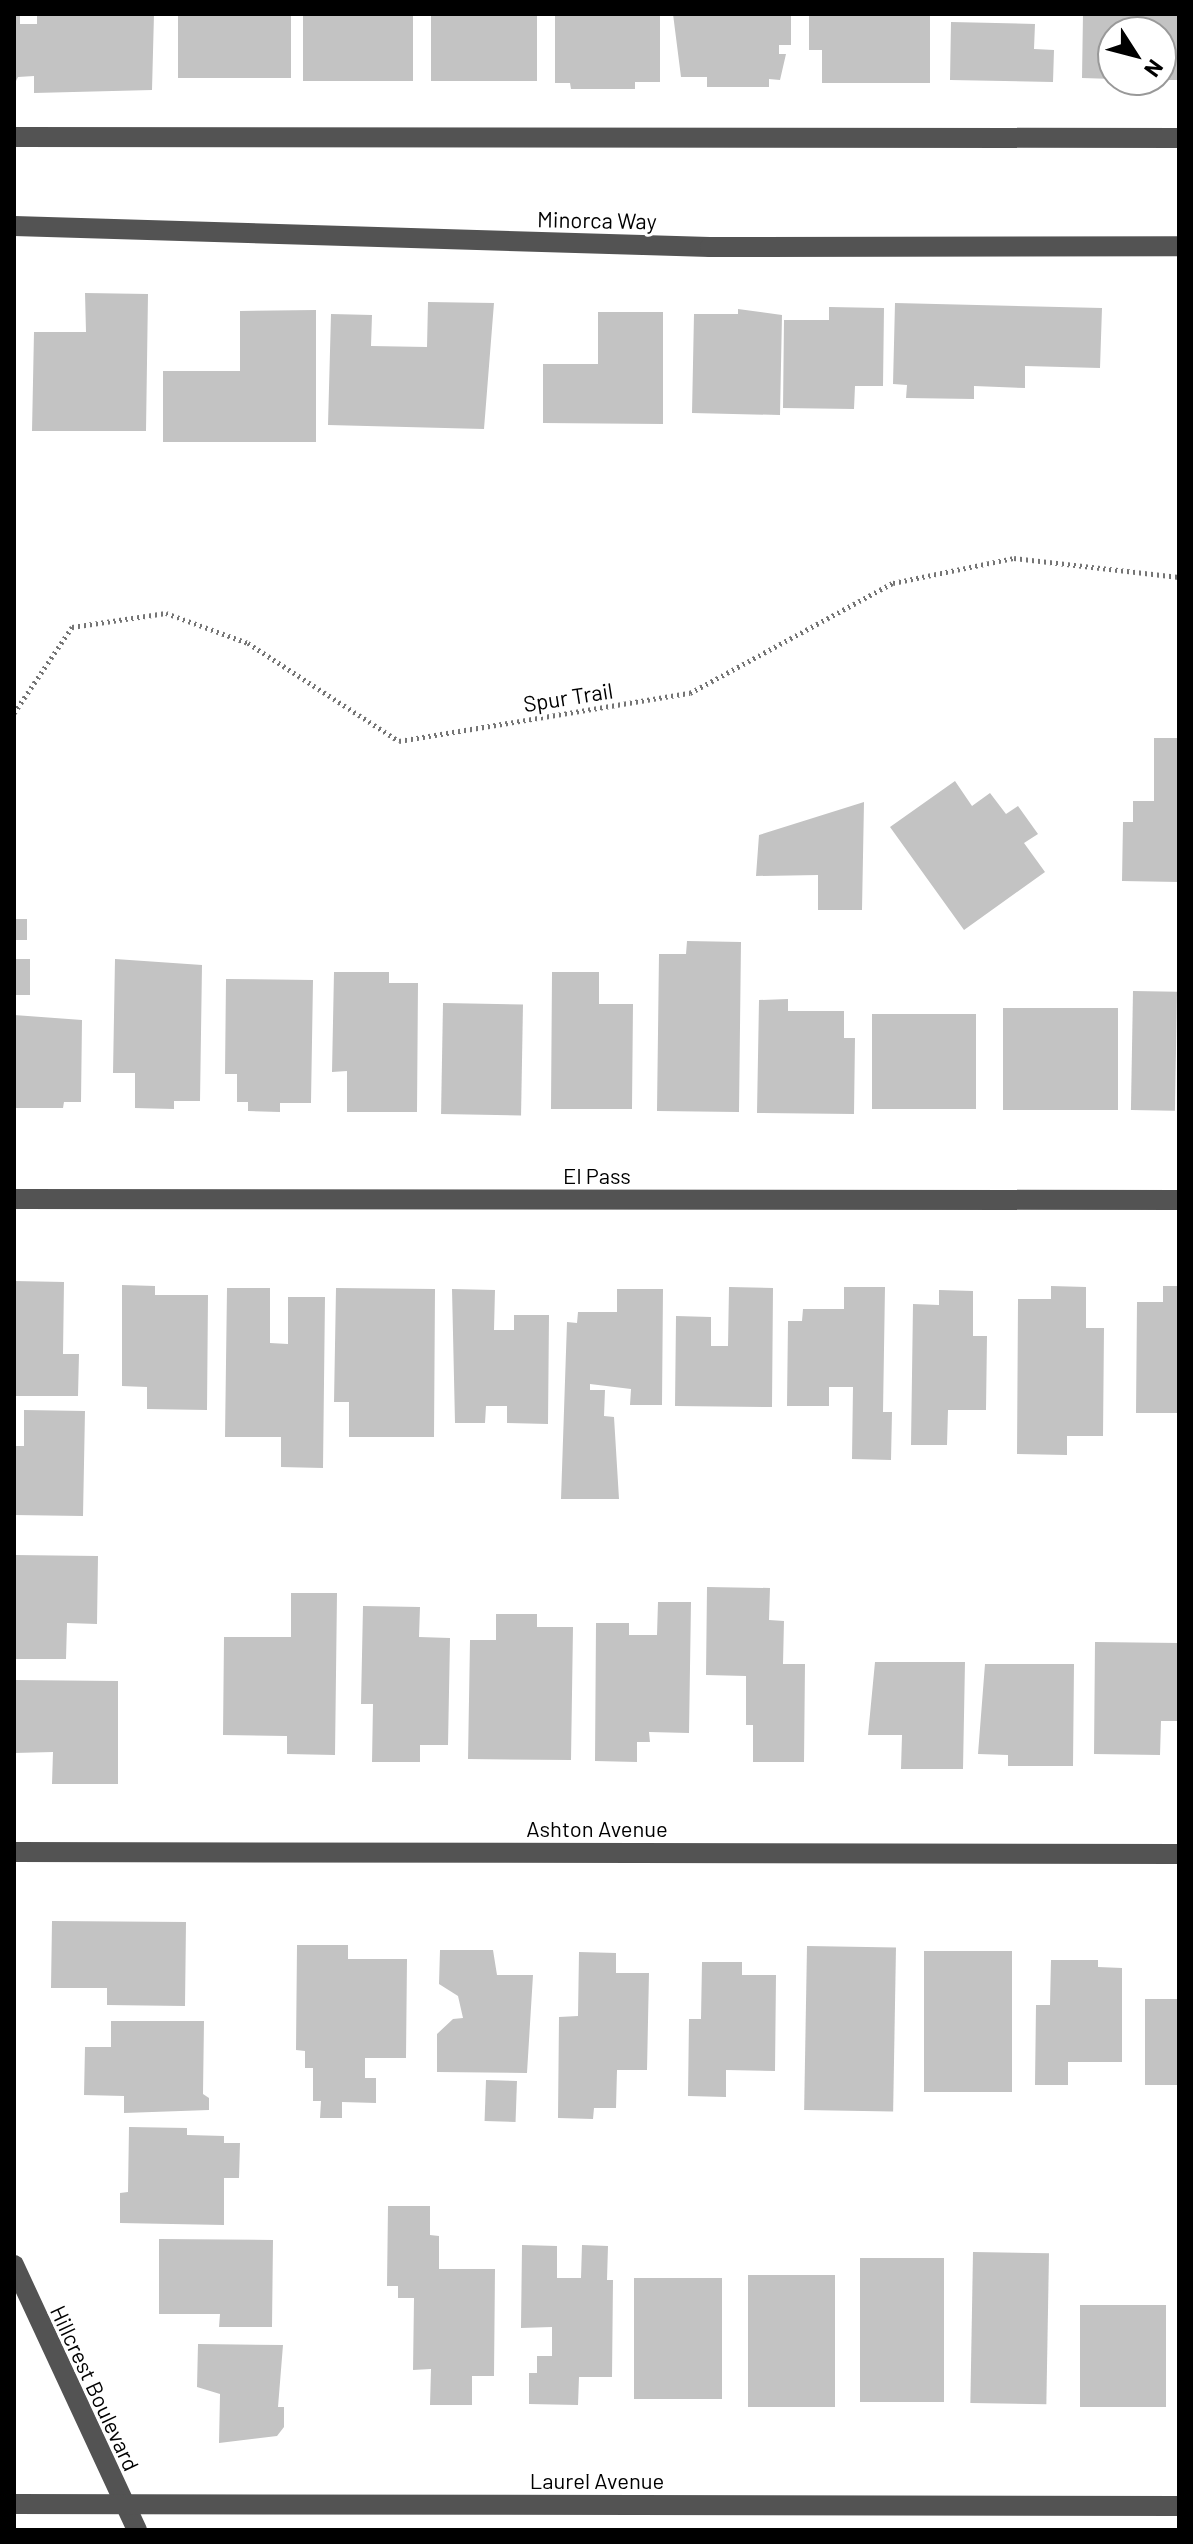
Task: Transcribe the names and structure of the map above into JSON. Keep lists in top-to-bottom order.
{
  "streets": {
    "street": [
      "Minorca Way",
      "El Pass",
      "Ashton Avenue",
      "Hillcrest Boulevard",
      "Laurel Avenue"
    ],
    "path": ["Spur Trail"]
  },
  "crossings": [
    ["Hillcrest Boulevard", "Laurel Avenue"]
  ],
  "north": "bottom right"
}
